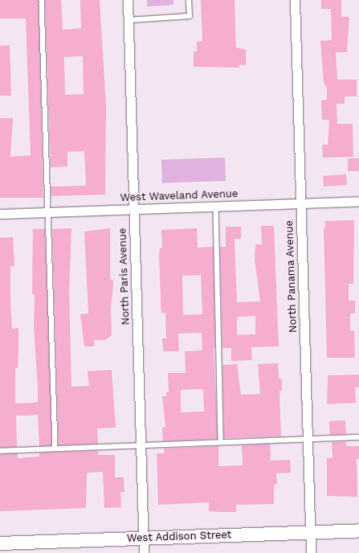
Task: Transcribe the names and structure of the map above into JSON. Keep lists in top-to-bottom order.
{
  "streets": {
    "street": [
      "West Waveland Avenue",
      "North Paris Avenue",
      "North Panama Avenue",
      "West Addison Street"
    ]
  },
  "crossings": [
    ["West Waveland Avenue", "North Paris Avenue"],
    ["West Waveland Avenue", "North Panama Avenue"],
    ["North Paris Avenue", "West Addison Street"],
    ["North Panama Avenue", "West Addison Street"]
  ]
}
